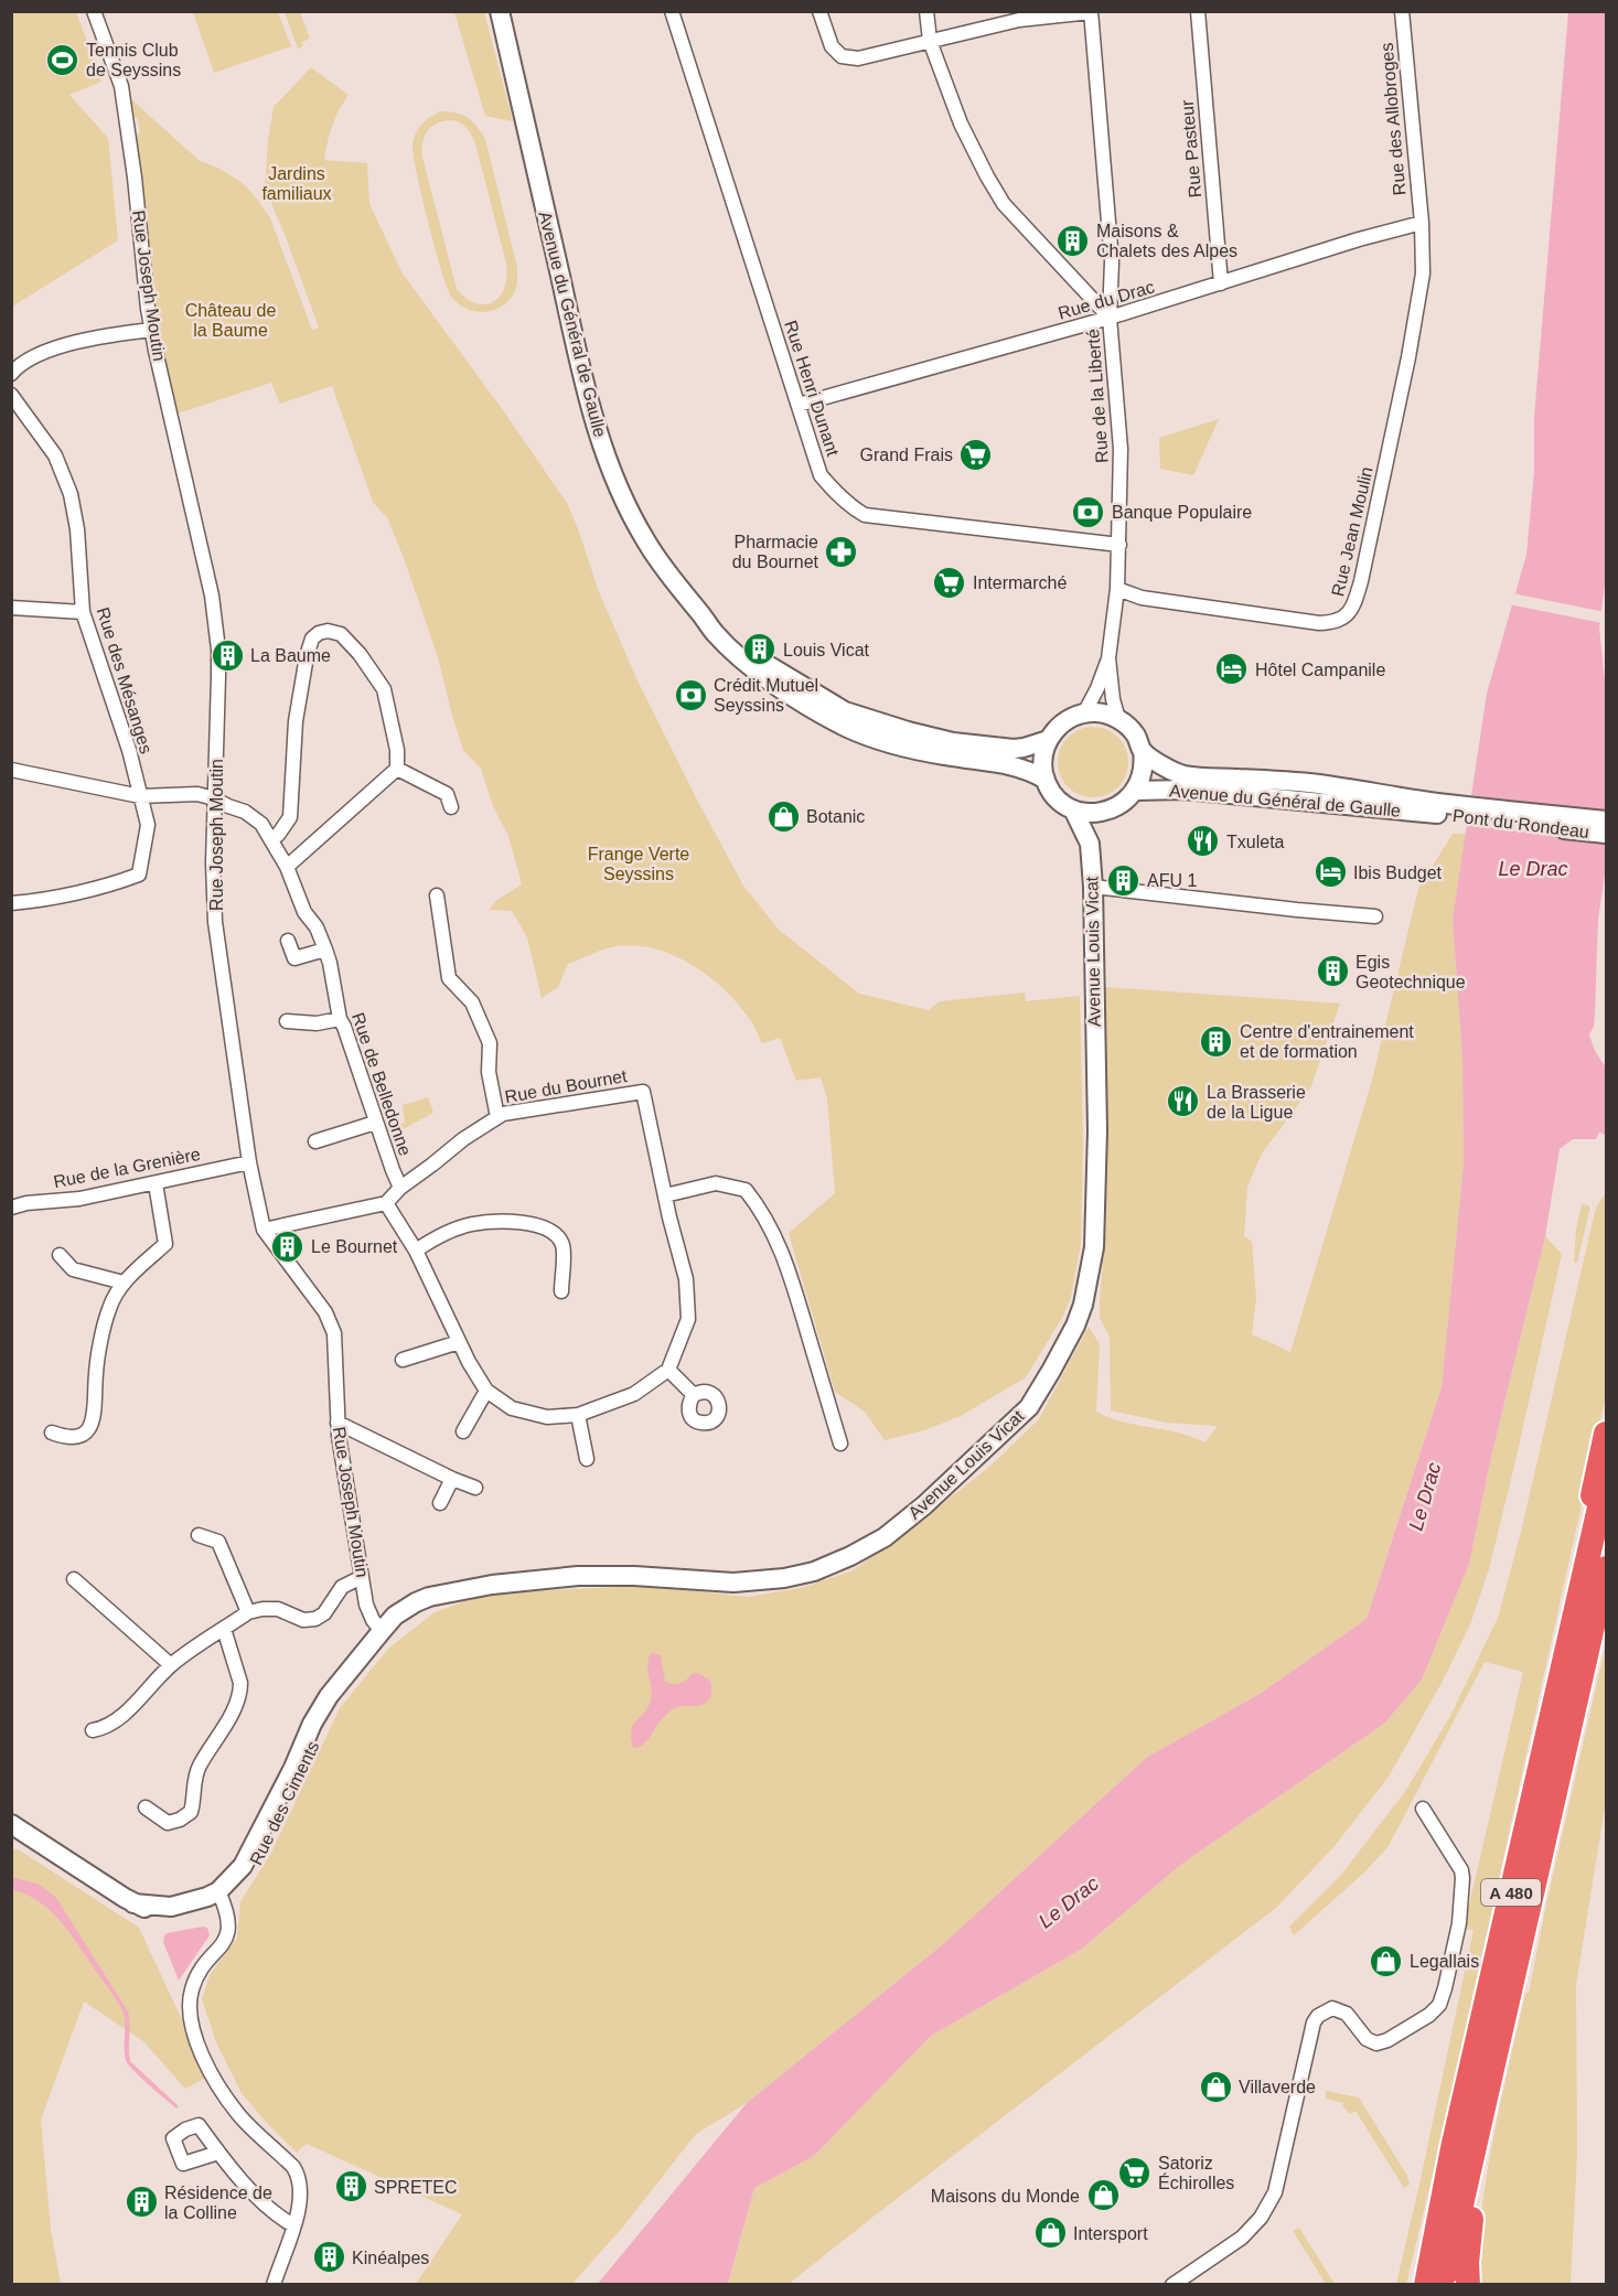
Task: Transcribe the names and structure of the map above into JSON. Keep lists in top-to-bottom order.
{
  "streets": {
    "highway": ["A 480"],
    "main road": [
      "Avenue du Général de Gaulle",
      "Pont du Rondeau",
      "Avenue Louis Vicat",
      "Rue des Ciments"
    ],
    "street": [
      "Rue des Allobroges",
      "Rue Pasteur",
      "Rue Joseph Moutin",
      "Rue du Drac",
      "Rue Henri Dunant",
      "Rue de la Liberté",
      "Rue Jean Moulin",
      "Rue des Mésanges",
      "Rue de Belledonne",
      "Rue du Bournet",
      "Rue de la Grenière"
    ]
  },
  "crossings": [
    ["Rue des Allobroges", "Rue du Drac"],
    ["Rue des Allobroges", "Rue Jean Moulin"],
    ["Rue Pasteur", "Rue du Drac"],
    ["Rue Joseph Moutin", "Avenue Louis Vicat"],
    ["Rue Joseph Moutin", "Rue de Belledonne"],
    ["Rue Joseph Moutin", "Rue de la Grenière"],
    ["Rue Joseph Moutin", "Rue des Ciments"],
    ["Rue du Drac", "Rue Henri Dunant"],
    ["Rue du Drac", "Rue de la Liberté"],
    ["Rue du Drac", "Rue Jean Moulin"],
    ["Avenue du Général de Gaulle", "Rue de la Liberté"],
    ["Avenue du Général de Gaulle", "Pont du Rondeau"],
    ["Rue Henri Dunant", "Rue de la Liberté"],
    ["Rue de la Liberté", "Rue Jean Moulin"],
    ["Avenue Louis Vicat", "Rue des Ciments"],
    ["Rue de Belledonne", "Rue du Bournet"]
  ],
  "water": ["Le Drac"],
  "parks": ["Jardins familiaux", "Château de la Baume", "Frange Verte Seyssins"],
  "places": {
    "sports": ["Tennis Club de Seyssins"],
    "building": [
      "Maisons & Chalets des Alpes",
      "Louis Vicat",
      "La Baume",
      "AFU 1",
      "Egis Geotechnique",
      "Centre d'entrainement et de formation",
      "Le Bournet",
      "SPRETEC",
      "Résidence de la Colline",
      "Kinéalpes"
    ],
    "supermarket": ["Grand Frais", "Intermarché", "Satoriz Échirolles"],
    "bank": ["Banque Populaire", "Crédit Mutuel Seyssins"],
    "pharmacy": ["Pharmacie du Bournet"],
    "hotel": ["Hôtel Campanile", "Ibis Budget"],
    "shop": [
      "Botanic",
      "Legallais",
      "Villaverde",
      "Maisons du Monde",
      "Intersport"
    ],
    "restaurant": ["Txuleta", "La Brasserie de la Ligue"]
  }
}
